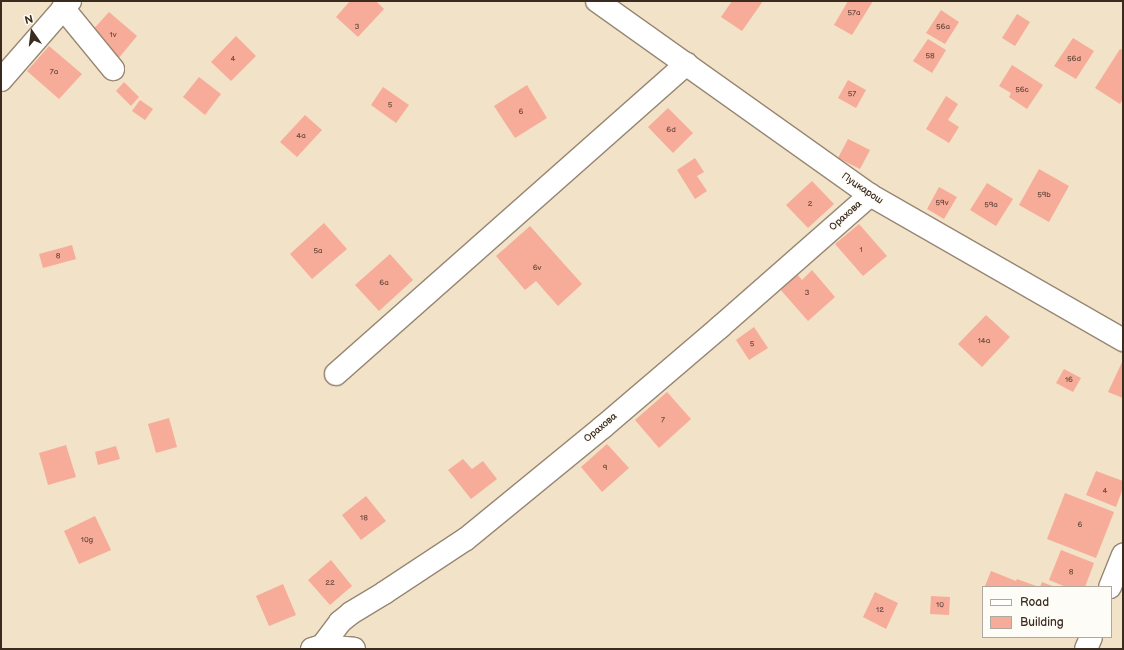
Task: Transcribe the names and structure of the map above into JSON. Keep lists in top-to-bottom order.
{
  "streets": {
    "street": ["Пуцкарош", "Орахова"]
  },
  "crossings": [
    ["Пуцкарош", "Орахова"]
  ],
  "house_numbers": [
    "57a",
    "3",
    "56a",
    "1v",
    "58",
    "4",
    "56d",
    "7a",
    "56c",
    "57",
    "5",
    "6",
    "6d",
    "4a",
    "59b",
    "59v",
    "2",
    "59a",
    "1",
    "5a",
    "8",
    "6v",
    "6a",
    "3",
    "14a",
    "5",
    "16",
    "7",
    "9",
    "4",
    "18",
    "6",
    "10g",
    "8",
    "22",
    "10",
    "12"
  ],
  "legend": ["Road", "Building"],
  "north": "top"
}
